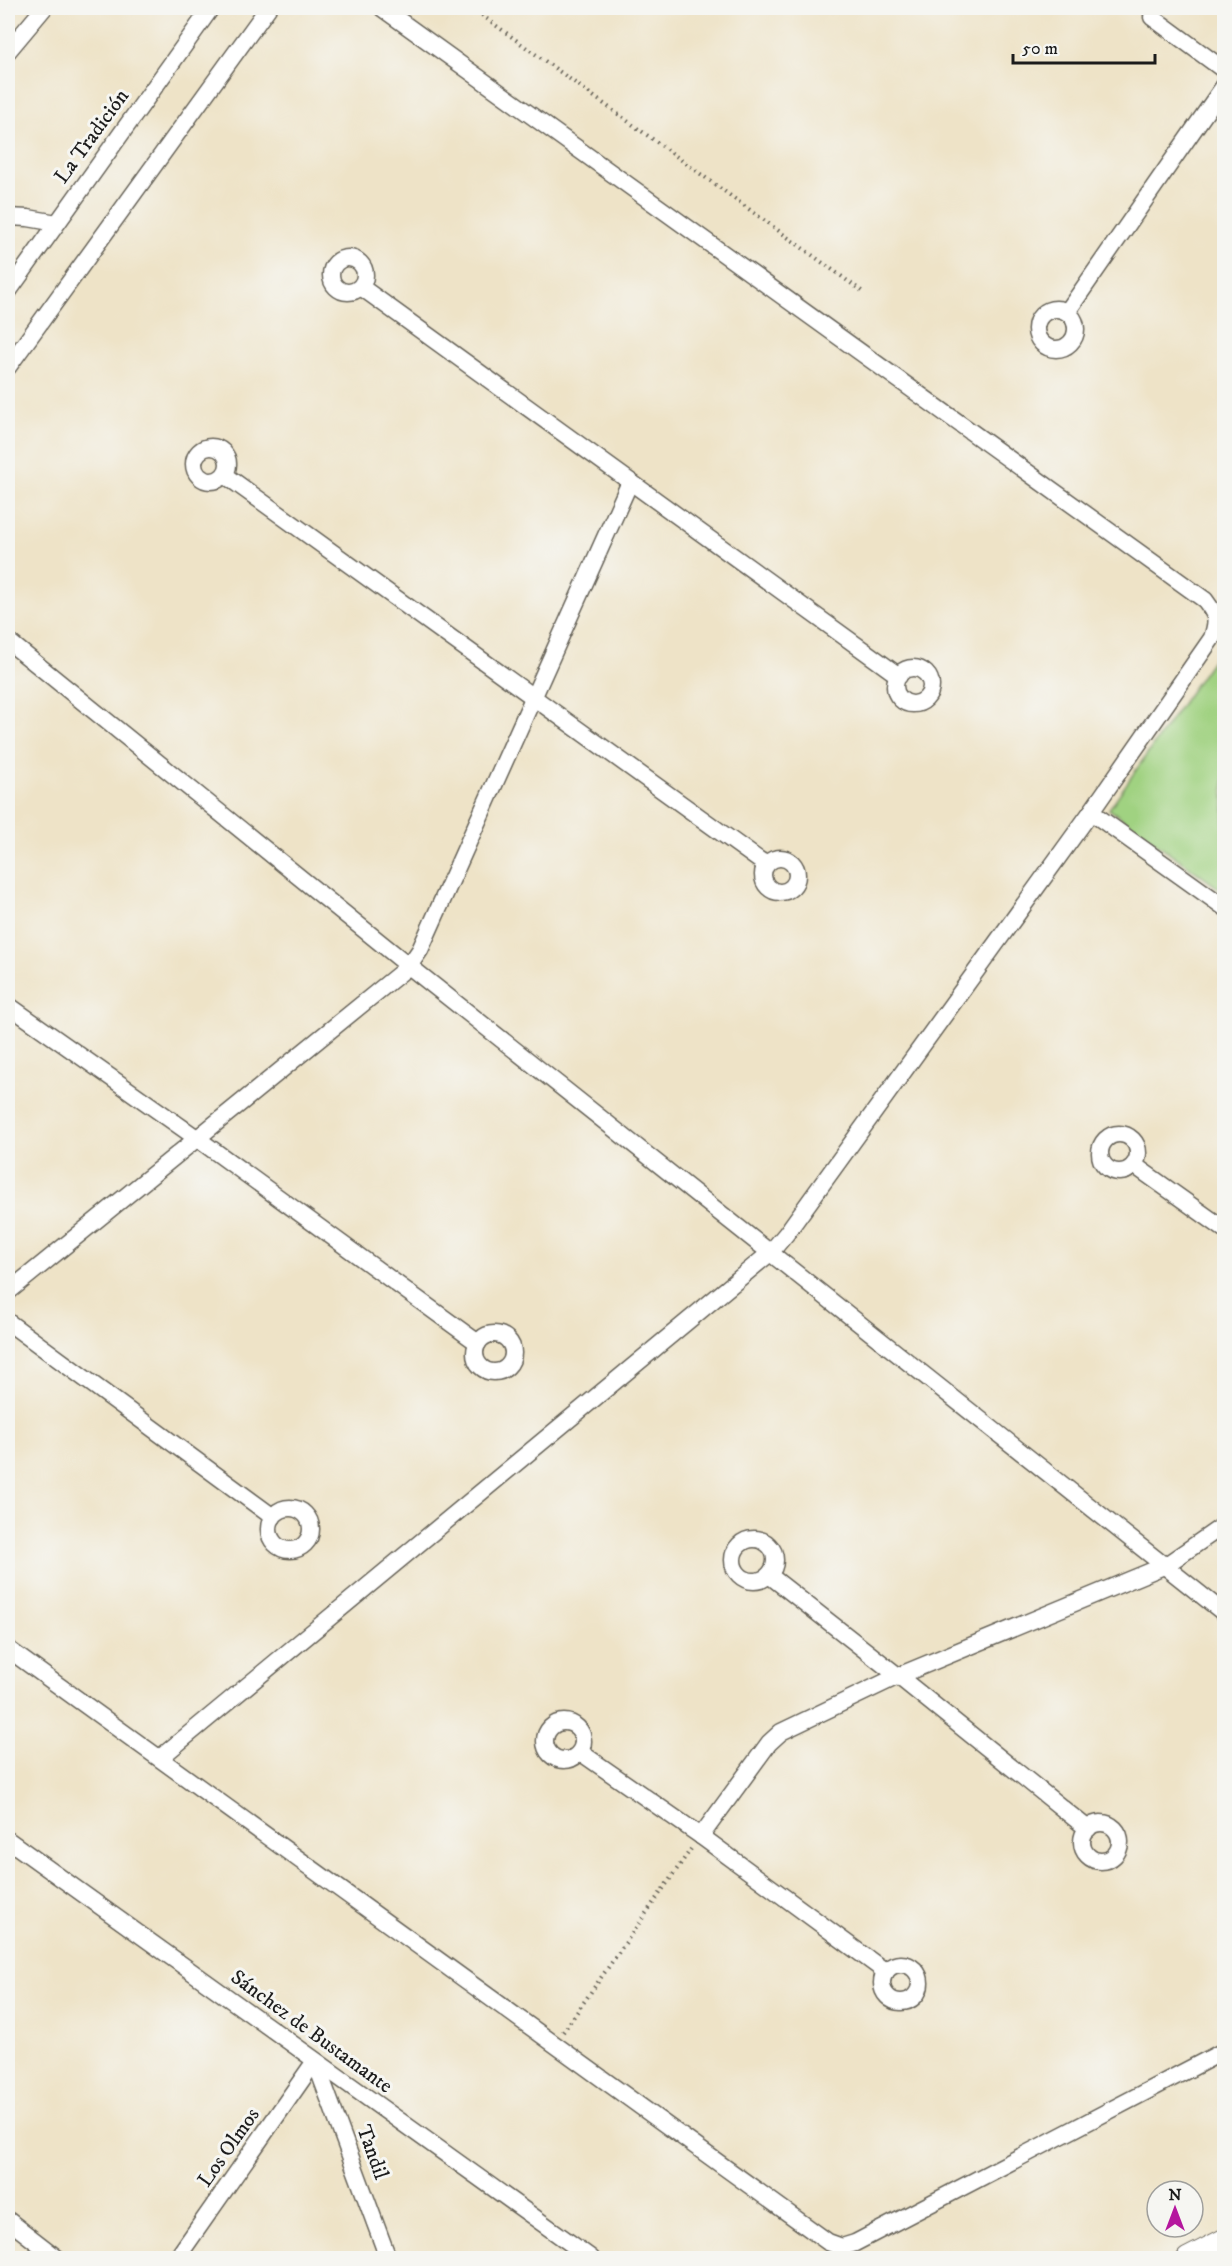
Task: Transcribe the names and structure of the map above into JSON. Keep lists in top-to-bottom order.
{
  "streets": {
    "street": [
      "La Tradición",
      "Sánchez de Bustamante",
      "Los Olmos",
      "Tandil"
    ]
  },
  "crossings": [
    ["Sánchez de Bustamante", "Los Olmos"],
    ["Sánchez de Bustamante", "Tandil"],
    ["Los Olmos", "Tandil"]
  ],
  "scale_bar": "50 m",
  "north": "top"
}
